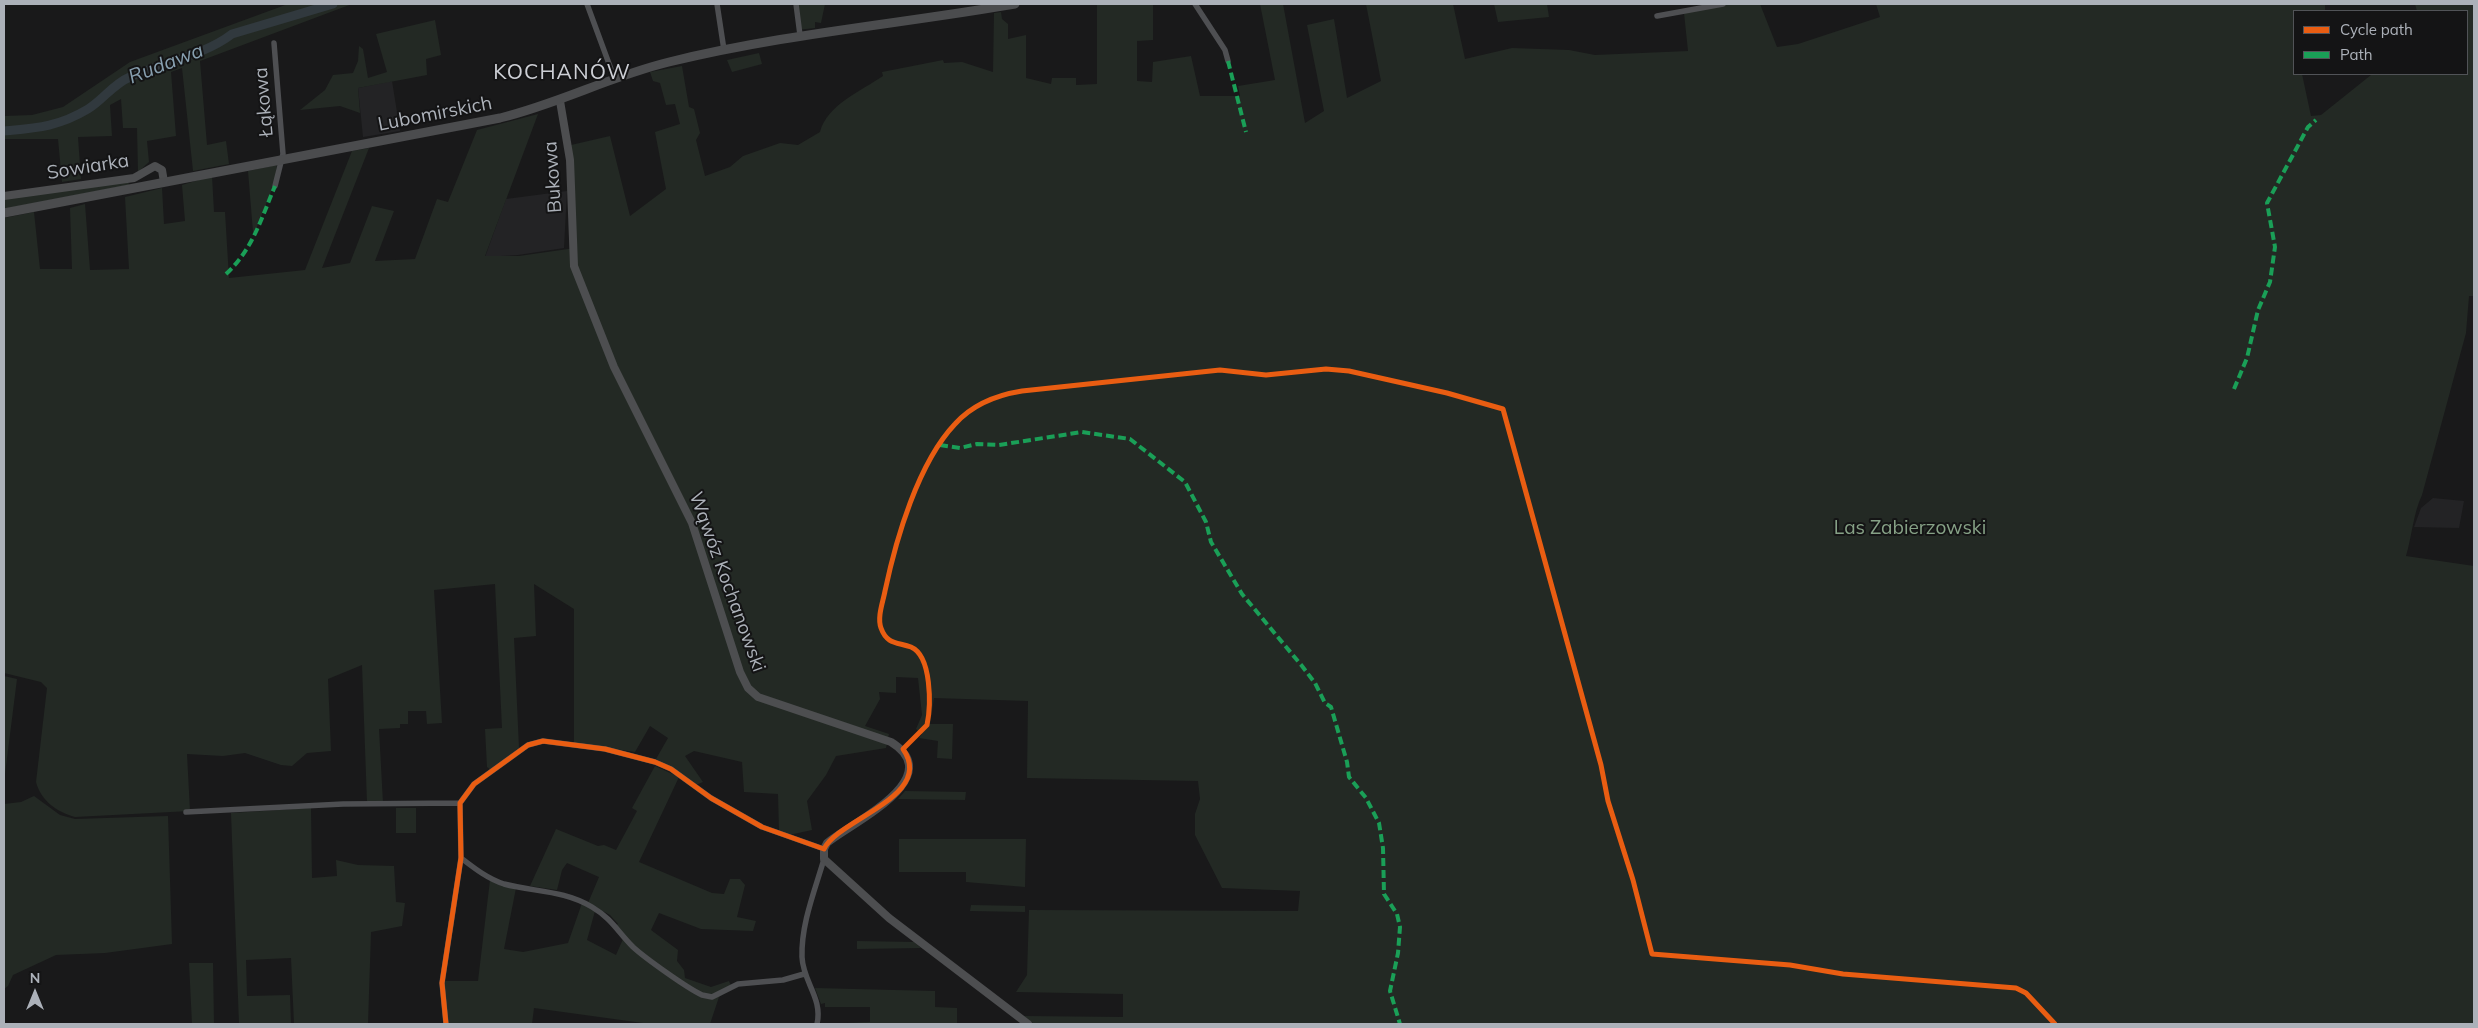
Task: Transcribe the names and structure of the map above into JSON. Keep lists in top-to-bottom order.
{
  "streets": {
    "main road": ["Lubomirskich"],
    "street": [
      "Łąkowa",
      "Sowiarka",
      "Bukowa",
      "Wąwóz Kochanowski"
    ]
  },
  "crossings": [
    ["Łąkowa", "Lubomirskich"],
    ["Lubomirskich", "Sowiarka"],
    ["Lubomirskich", "Bukowa"],
    ["Bukowa", "Wąwóz Kochanowski"]
  ],
  "districts": ["KOCHANÓW"],
  "water": ["Rudawa"],
  "parks": ["Las Zabierzowski"],
  "legend": ["Cycle path", "Path"],
  "north": "top"
}
